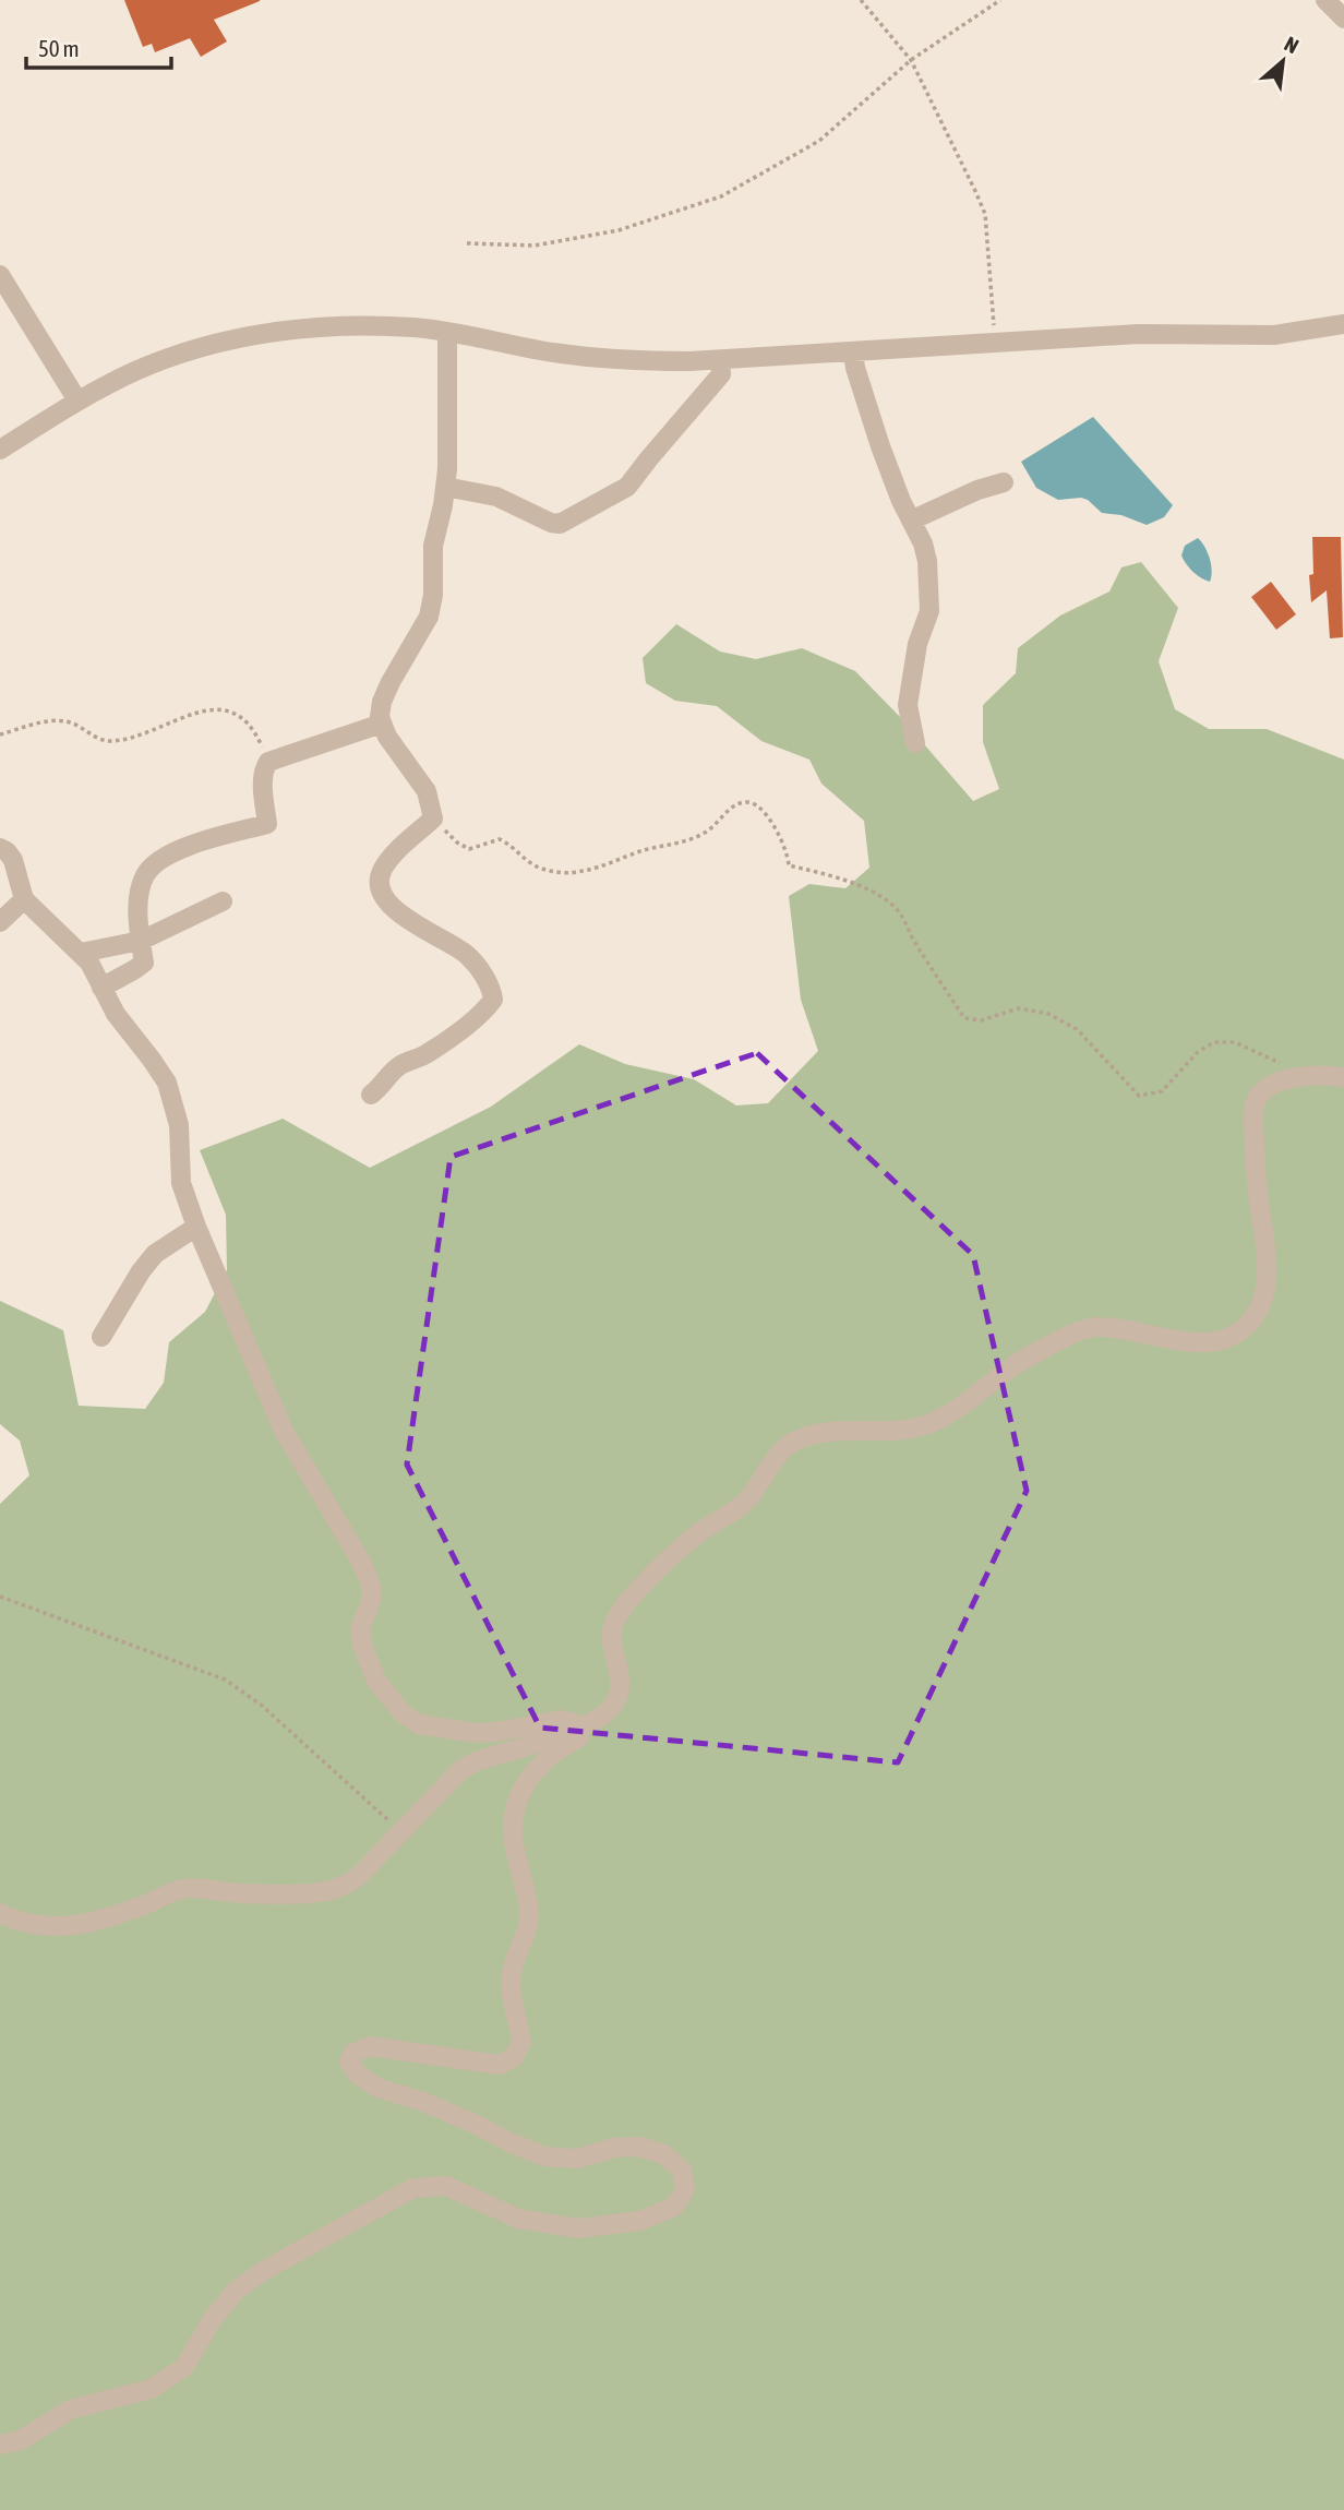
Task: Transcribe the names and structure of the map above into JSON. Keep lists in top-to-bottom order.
{
  "scale_bar": "50 m",
  "north": "top right"
}
